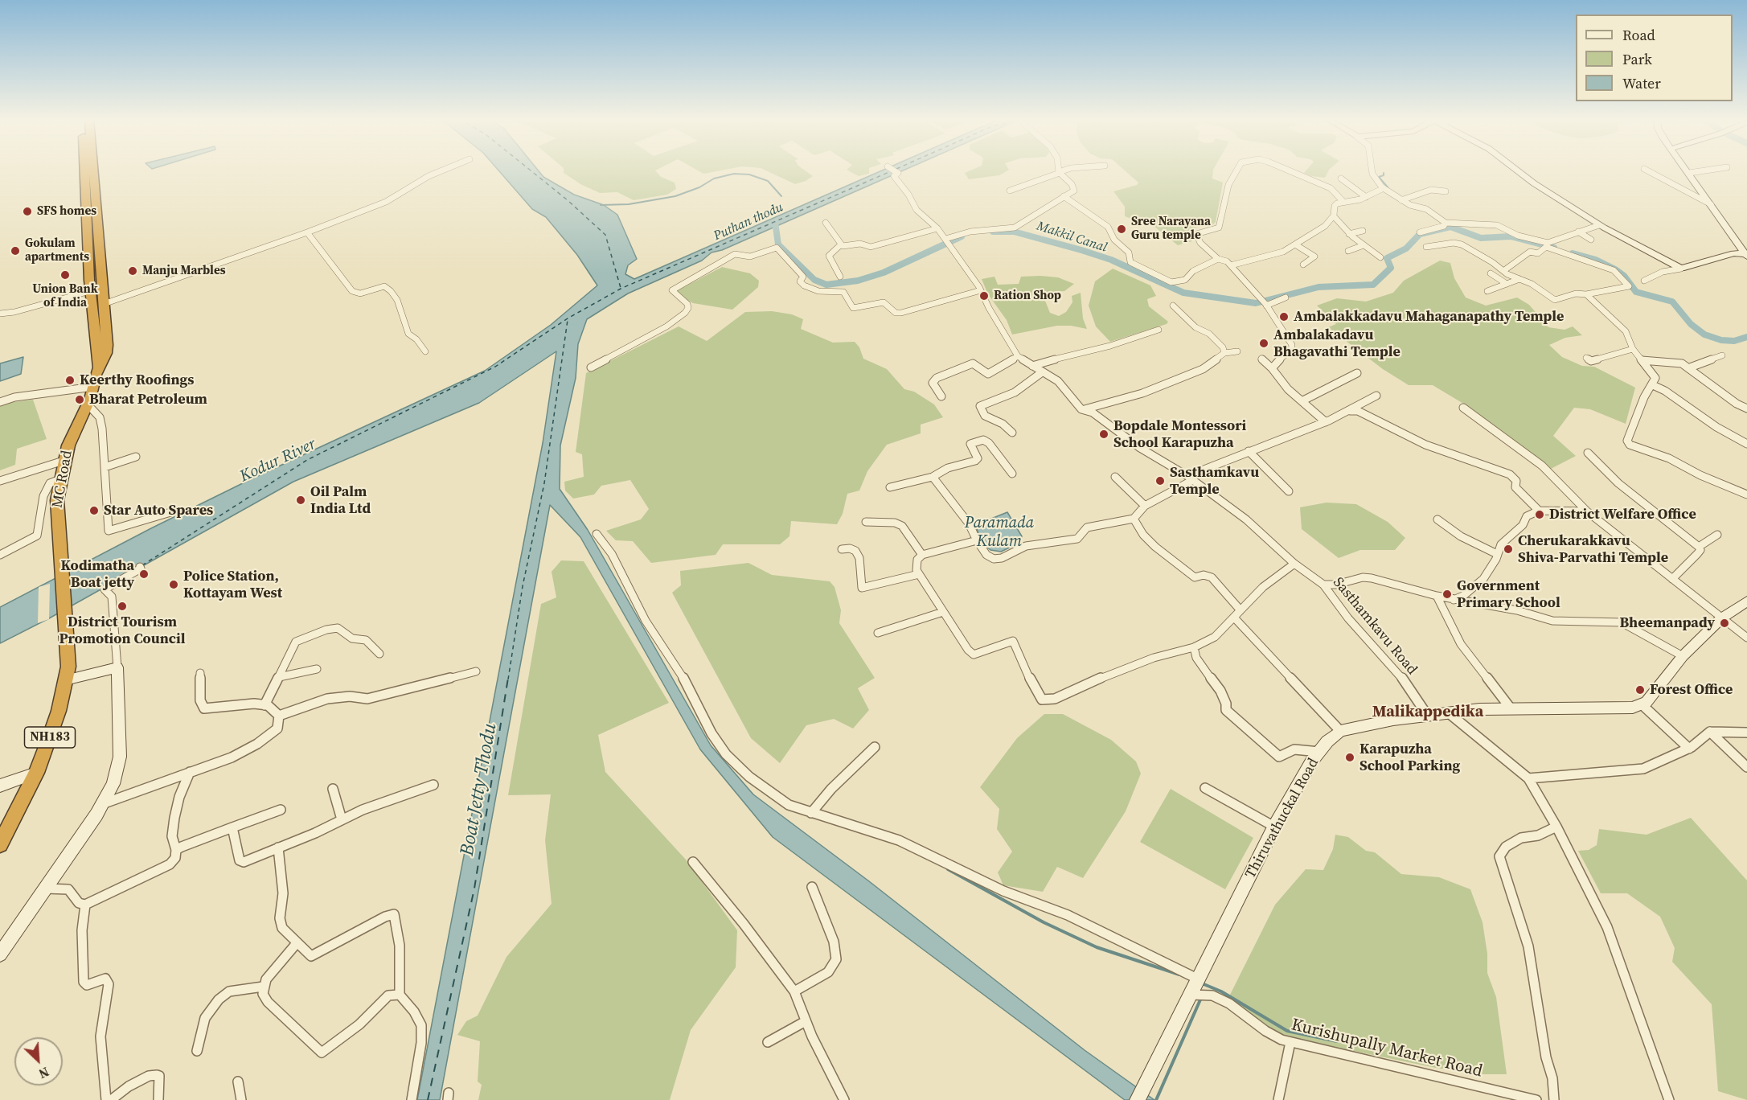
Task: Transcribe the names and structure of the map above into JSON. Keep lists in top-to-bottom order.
{
  "streets": {
    "highway": ["MC Road", "NH183"],
    "main road": ["Thiruvathuckal Road"],
    "street": ["Sasthamkavu Road", "Kurishupally Market Road"]
  },
  "crossings": [
    ["Thiruvathuckal Road", "Kurishupally Market Road"]
  ],
  "districts": ["Malikappedika"],
  "water": [
    "Puthan thodu",
    "Makkil Canal",
    "Kodur River",
    "Paramada Kulam",
    "Boat Jetty Thodu"
  ],
  "places": [
    "SFS homes",
    "Sree Narayana Guru temple",
    "Gokulam apartments",
    "Manju Marbles",
    "Union Bank of India",
    "Ration Shop",
    "Ambalakkadavu Mahaganapathy Temple",
    "Ambalakadavu Bhagavathi Temple",
    "Keerthy Roofings",
    "Bharat Petroleum",
    "Bopdale Montessori School Karapuzha",
    "Sasthamkavu Temple",
    "Oil Palm India Ltd",
    "Star Auto Spares",
    "District Welfare Office",
    "Cherukarakkavu Shiva-Parvathi Temple",
    "Kodimatha Boat jetty",
    "Police Station, Kottayam West",
    "Government Primary School",
    "District Tourism Promotion Council",
    "Bheemanpady",
    "Forest Office",
    "Karapuzha School Parking"
  ],
  "legend": ["Road", "Park", "Water"],
  "north": "bottom right"
}
